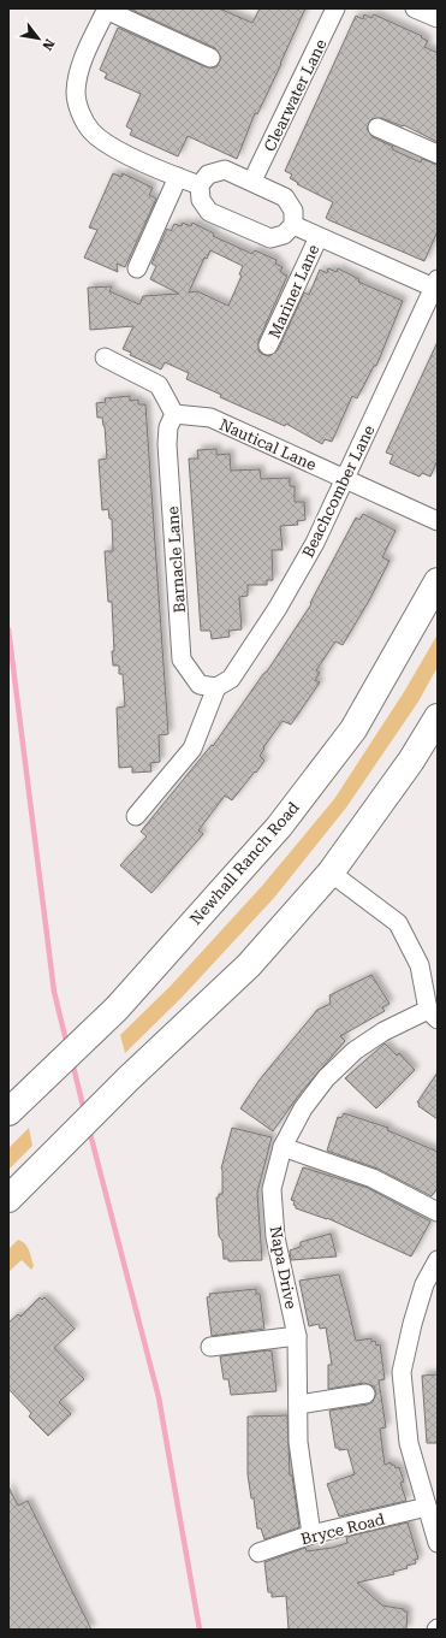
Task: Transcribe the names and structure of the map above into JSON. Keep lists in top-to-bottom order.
{
  "streets": {
    "main road": ["Newhall Ranch Road"],
    "street": [
      "Clearwater Lane",
      "Mariner Lane",
      "Nautical Lane",
      "Beachcomber Lane",
      "Barnacle Lane",
      "Napa Drive",
      "Bryce Road"
    ]
  },
  "crossings": [
    ["Nautical Lane", "Beachcomber Lane"],
    ["Nautical Lane", "Barnacle Lane"],
    ["Beachcomber Lane", "Barnacle Lane"],
    ["Napa Drive", "Bryce Road"]
  ],
  "north": "bottom right"
}
